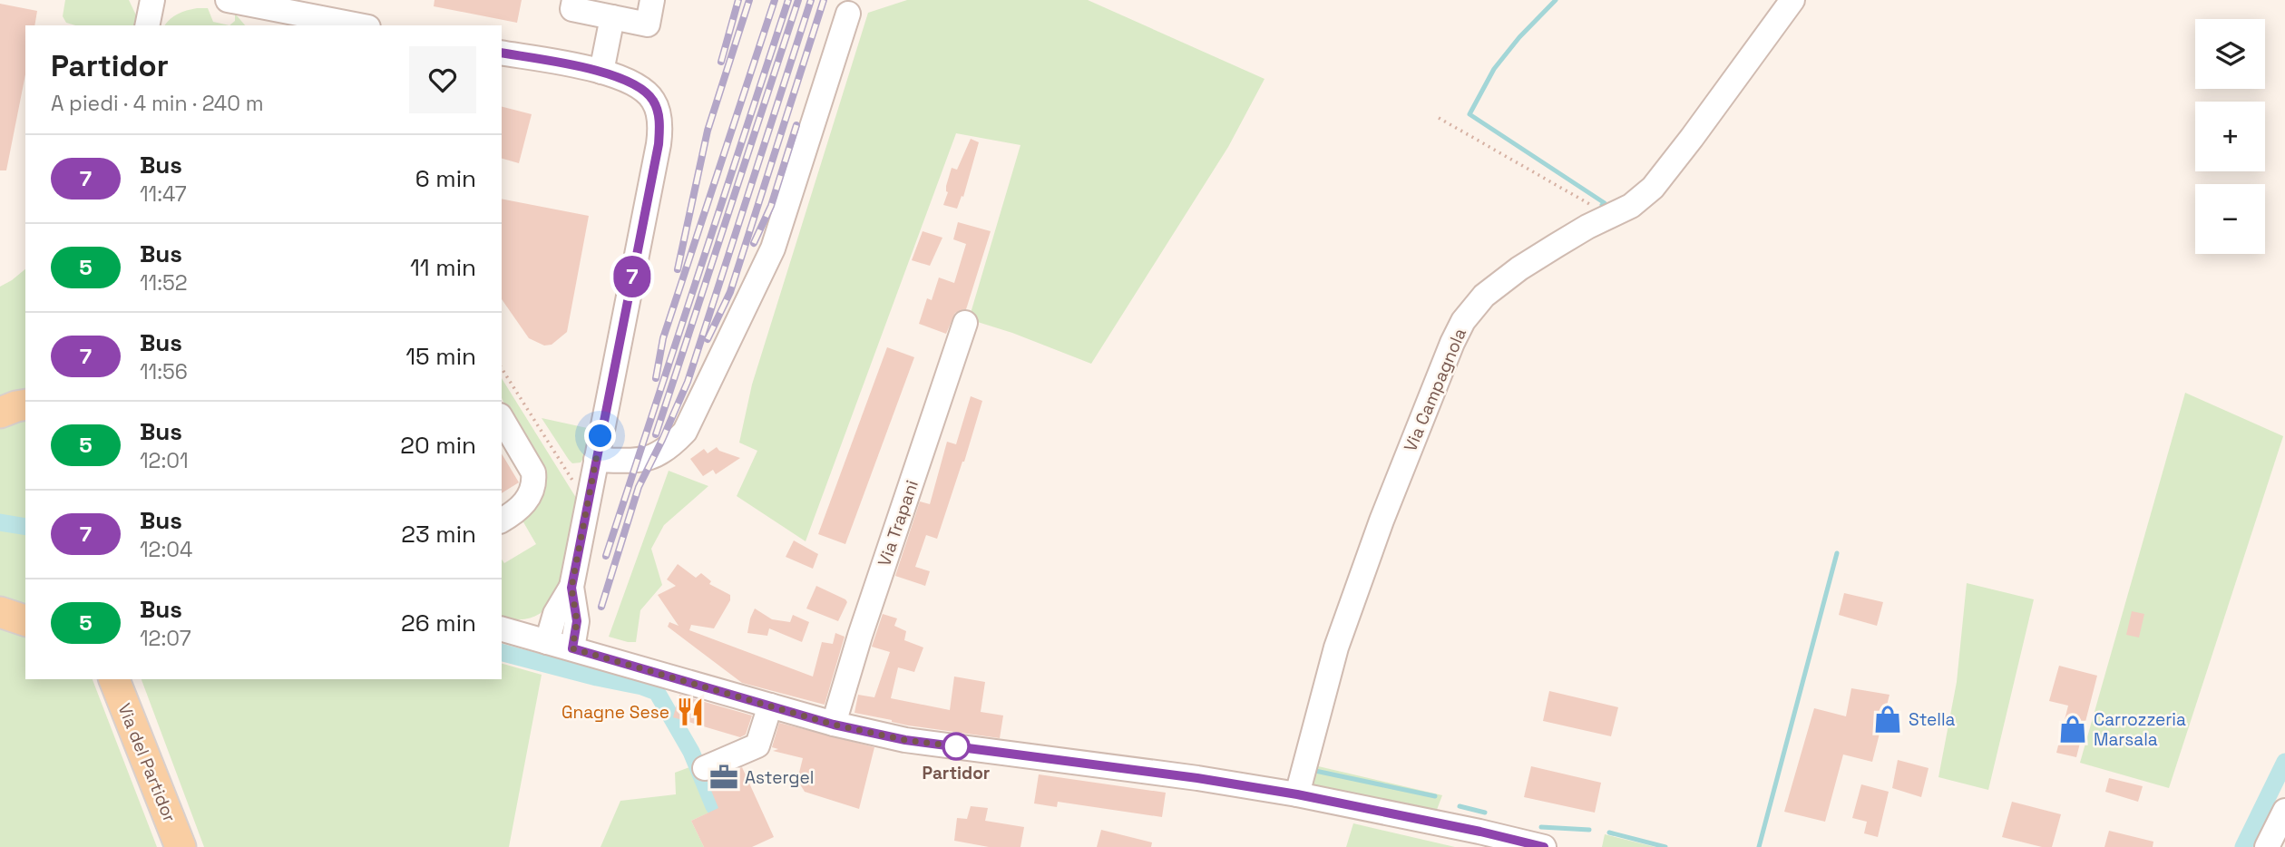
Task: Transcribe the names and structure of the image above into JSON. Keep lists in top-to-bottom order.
{
  "streets": {
    "main road": ["Via del Partidor"],
    "street": ["Via Campagnola", "Via Trapani"]
  },
  "places": {
    "restaurant": ["Gnagne Sese"],
    "shop": ["Stella", "Carrozzeria Marsala"],
    "other": ["Partidor"],
    "office": ["Astergel"]
  },
  "lines": ["bus line 7"],
  "page": {
    "on_map": "7",
    "map_buttons": ["+", "−"],
    "heading": ["Partidor", "A piedi · 4 min · 240 m"],
    "list": [
      {
        "mark": "7",
        "name": "Bus",
        "note": "11:47",
        "value": "6 min"
      },
      {
        "mark": "5",
        "name": "Bus",
        "note": "11:52",
        "value": "11 min"
      },
      {
        "mark": "7",
        "name": "Bus",
        "note": "11:56",
        "value": "15 min"
      },
      {
        "mark": "5",
        "name": "Bus",
        "note": "12:01",
        "value": "20 min"
      },
      {
        "mark": "7",
        "name": "Bus",
        "note": "12:04",
        "value": "23 min"
      },
      {
        "mark": "5",
        "name": "Bus",
        "note": "12:07",
        "value": "26 min"
      }
    ]
  }
}
